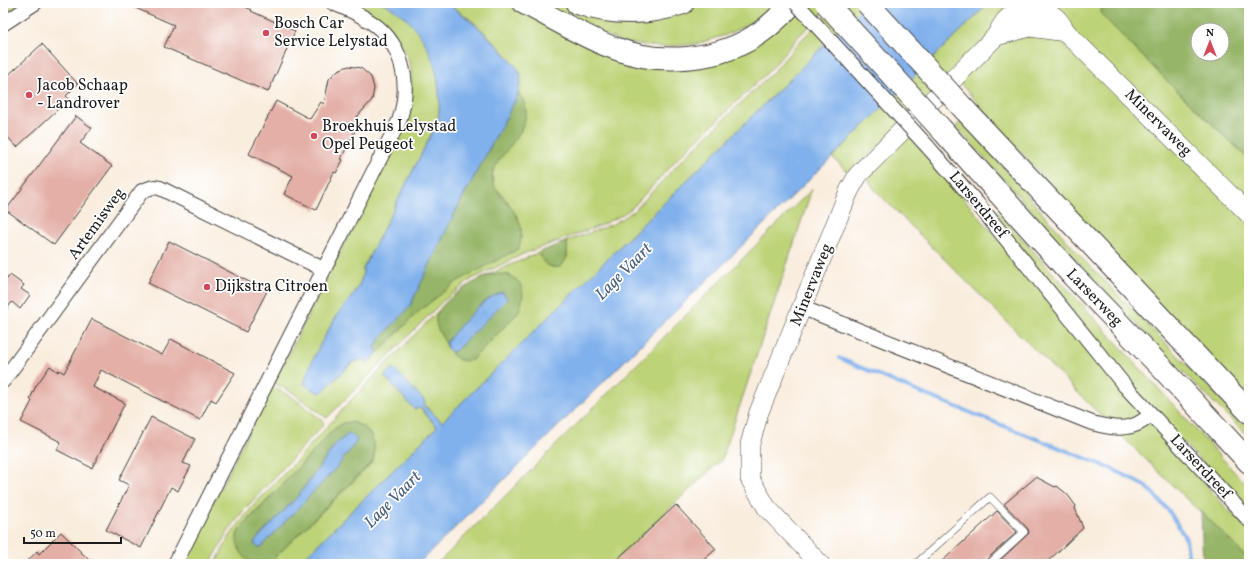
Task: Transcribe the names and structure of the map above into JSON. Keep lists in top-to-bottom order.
{
  "streets": {
    "main road": ["Larserweg"],
    "street": ["Minervaweg", "Larserdreef", "Artemisweg"]
  },
  "water": ["Lage Vaart"],
  "places": [
    "Bosch Car Service Lelystad",
    "Jacob Schaap - Landrover",
    "Broekhuis Lelystad Opel Peugeot",
    "Dijkstra Citroen"
  ],
  "scale_bar": "50 m",
  "north": "top"
}
